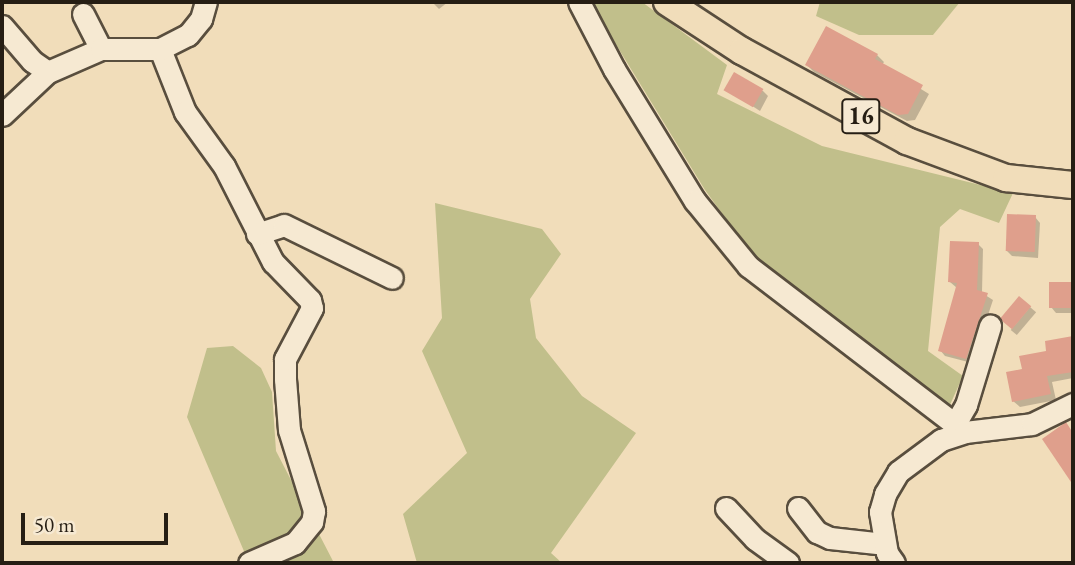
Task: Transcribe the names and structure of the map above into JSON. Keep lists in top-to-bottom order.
{
  "streets": {
    "main road": ["16"]
  },
  "scale_bar": "50 m"
}
